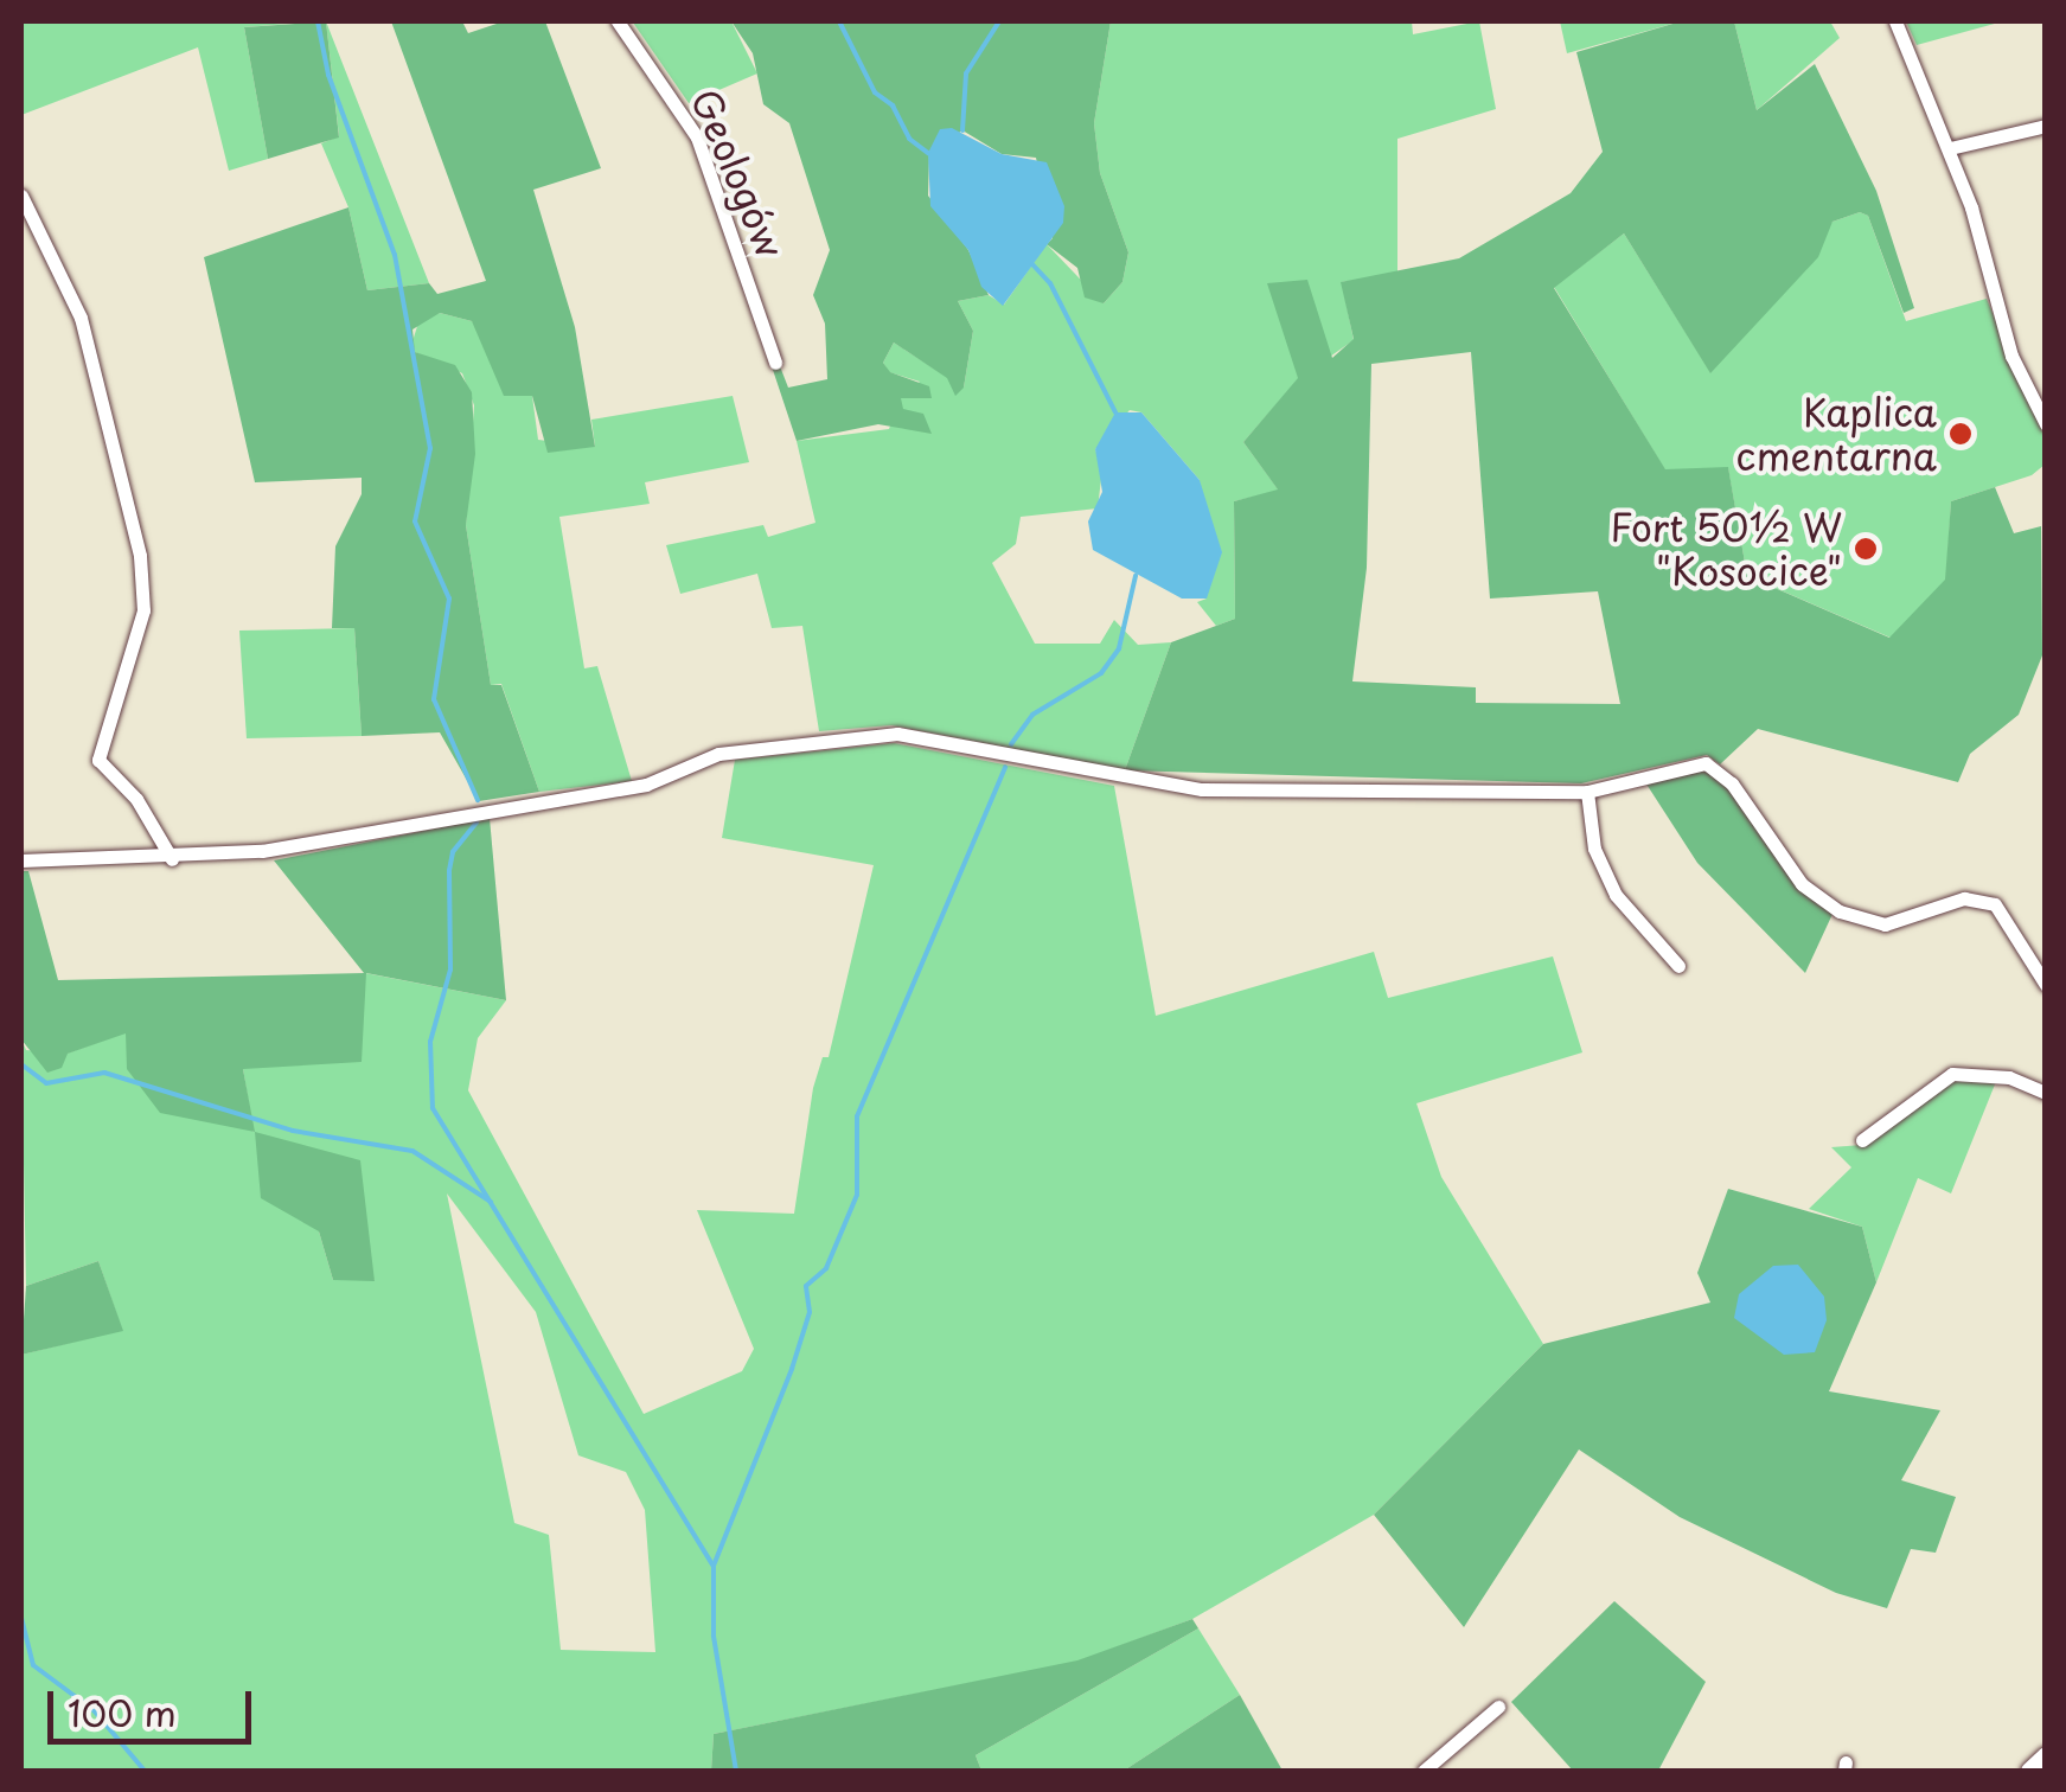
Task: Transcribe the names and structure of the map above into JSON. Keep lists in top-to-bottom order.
{
  "streets": {
    "street": ["Geologów"]
  },
  "places": ["Kaplica cmentarna", "Fort 50½ W \"Kosocice\""],
  "scale_bar": "100 m"
}
